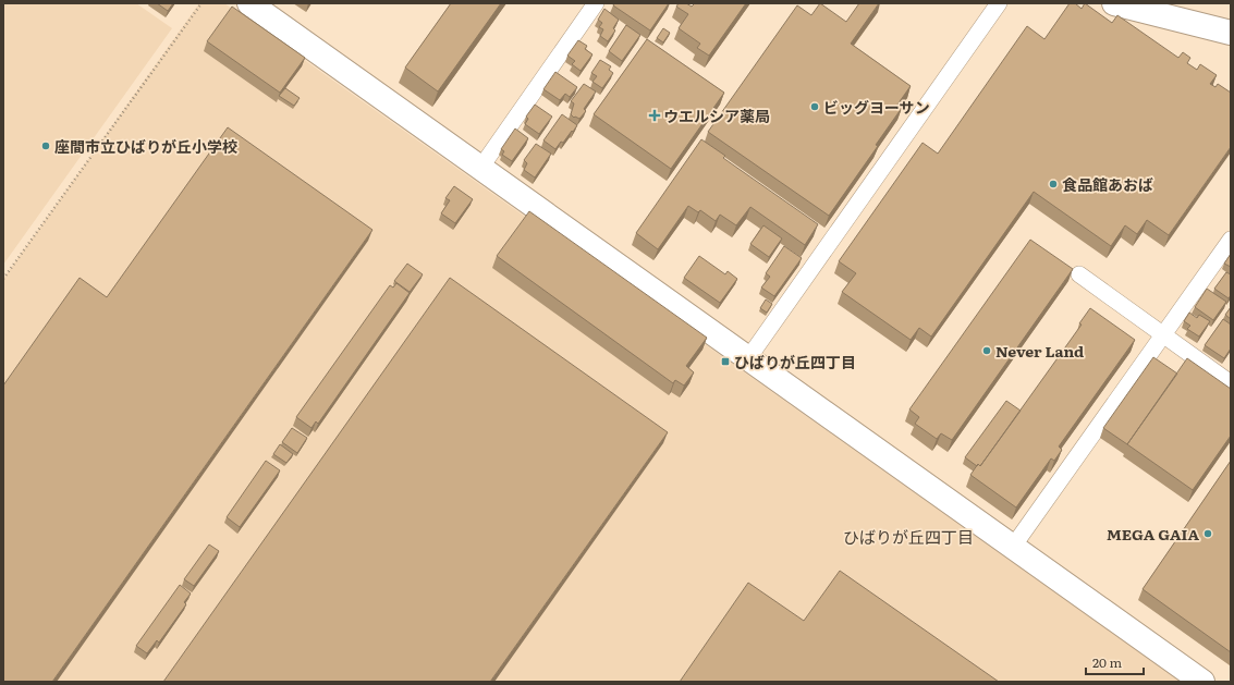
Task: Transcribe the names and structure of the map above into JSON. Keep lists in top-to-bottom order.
{
  "districts": ["ひばりが丘四丁目"],
  "places": {
    "other": [
      "ビッグヨーサン",
      "座間市立ひばりが丘小学校",
      "食品館あおば",
      "Never Land",
      "MEGA GAIA"
    ],
    "health": ["ウエルシア薬局"],
    "transit": ["ひばりが丘四丁目"]
  },
  "scale_bar": "20 m"
}
